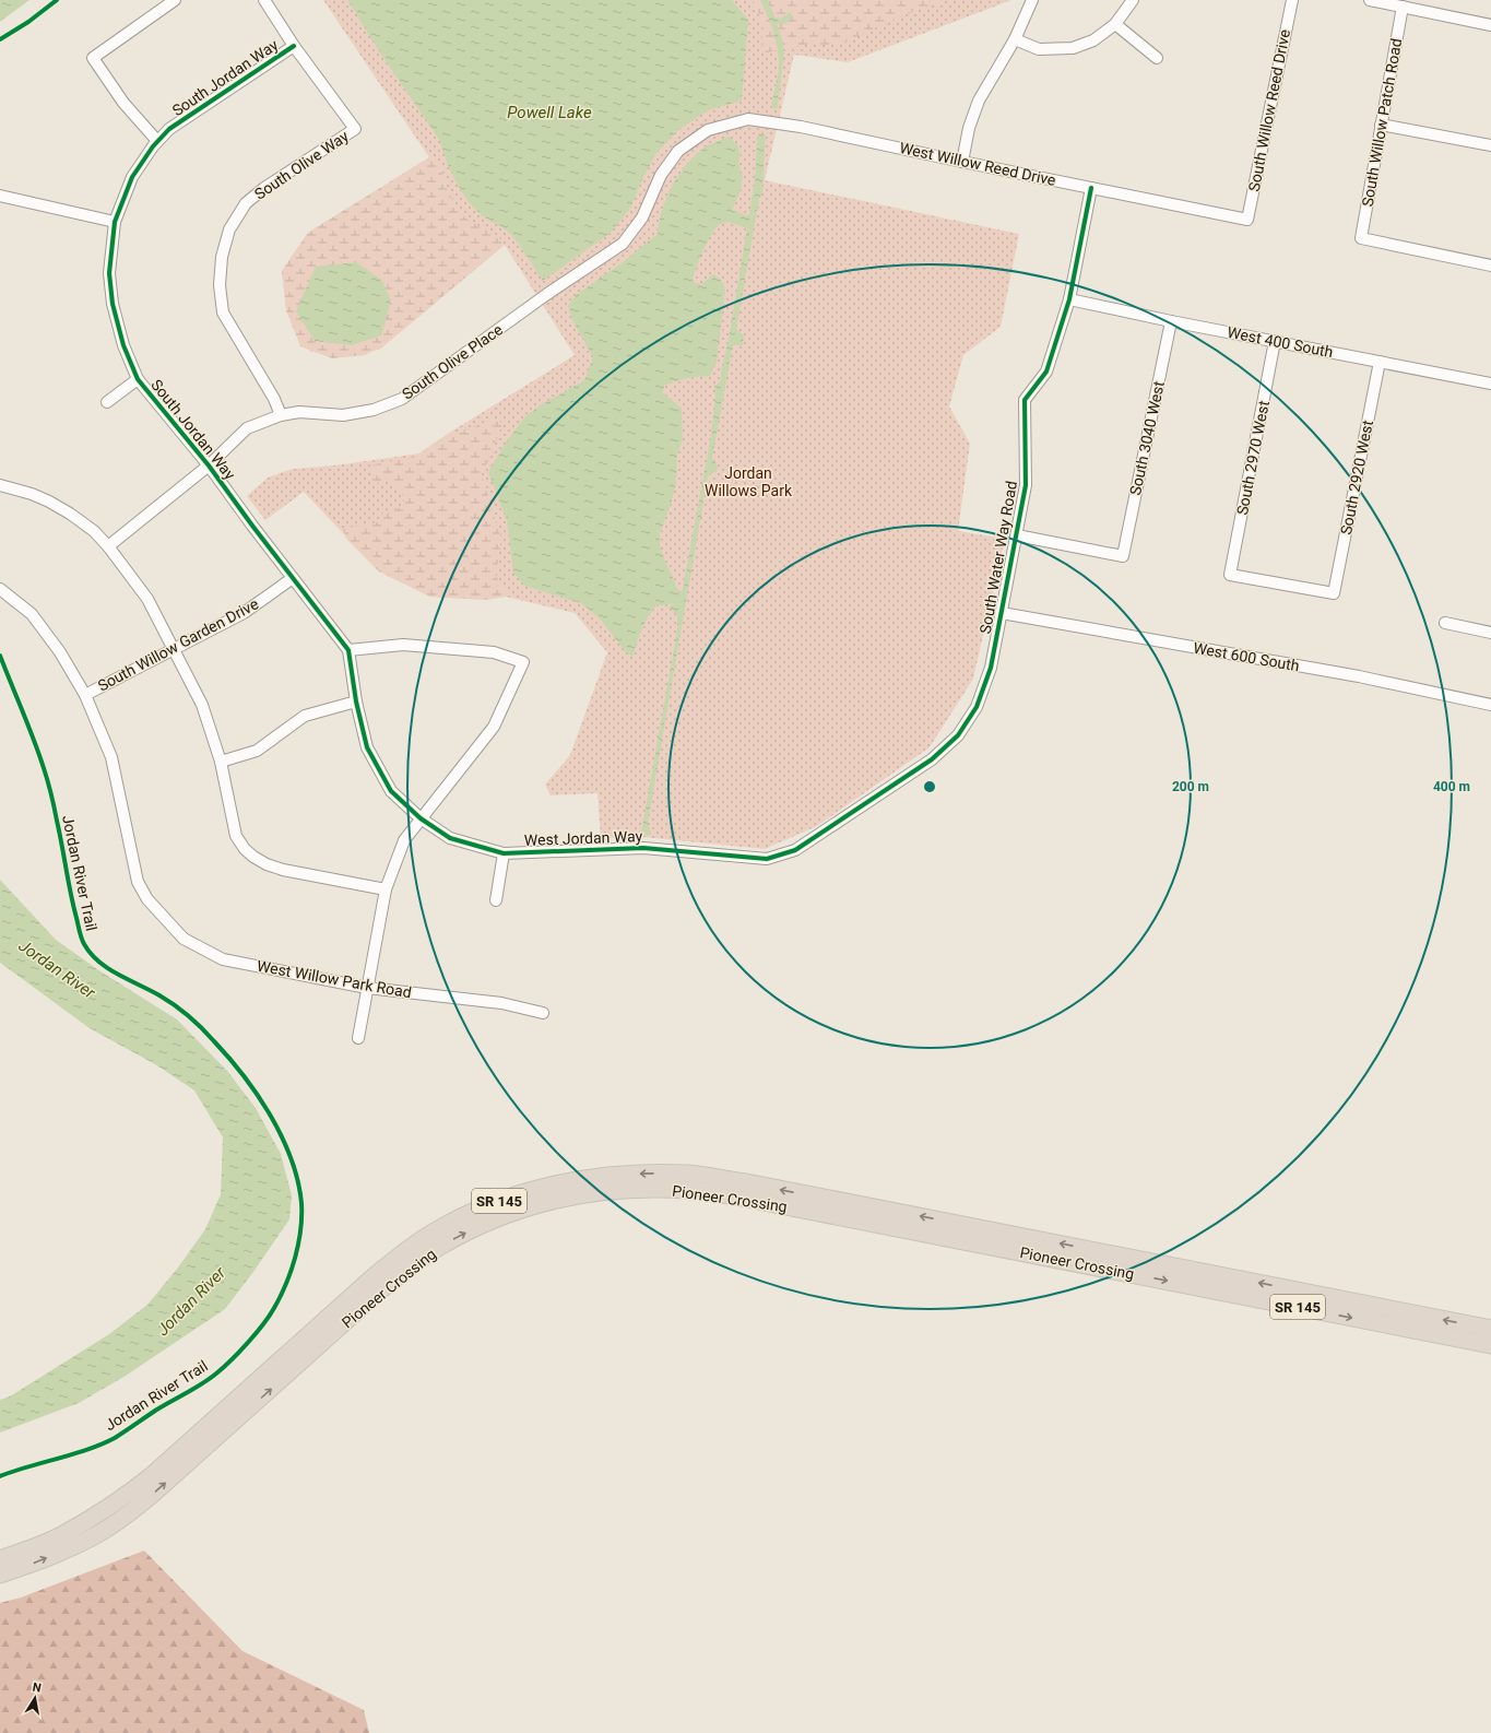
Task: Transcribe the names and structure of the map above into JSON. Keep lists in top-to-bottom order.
{
  "streets": {
    "highway": ["Pioneer Crossing", "SR 145"],
    "street": [
      "South Jordan Way",
      "South Willow Reed Drive",
      "South Willow Patch Road",
      "West Willow Reed Drive",
      "South Olive Way",
      "West 400 South",
      "South Olive Place",
      "South 3040 West",
      "South 2970 West",
      "South 2920 West",
      "South Water Way Road",
      "South Willow Garden Drive",
      "West 600 South",
      "West Jordan Way",
      "West Willow Park Road"
    ],
    "cycle path": ["Jordan River Trail"]
  },
  "crossings": [
    ["South Jordan Way", "South Olive Way"],
    ["South Jordan Way", "South Olive Place"],
    ["South Jordan Way", "South Willow Garden Drive"],
    ["South Jordan Way", "West Jordan Way"],
    ["South Willow Reed Drive", "West Willow Reed Drive"],
    ["West Willow Reed Drive", "South Olive Place"],
    ["West Willow Reed Drive", "South Water Way Road"],
    ["South Olive Way", "South Olive Place"],
    ["West 400 South", "South 3040 West"],
    ["West 400 South", "South 2970 West"],
    ["West 400 South", "South 2920 West"],
    ["West 400 South", "South Water Way Road"],
    ["South 3040 West", "South Water Way Road"],
    ["South 2970 West", "South 2920 West"],
    ["South Water Way Road", "West 600 South"],
    ["South Water Way Road", "West Jordan Way"],
    ["South Willow Garden Drive", "West Willow Park Road"]
  ],
  "water": ["Powell Lake", "Jordan River"],
  "parks": ["Jordan Willows Park"],
  "north": "top",
  "rings": ["200 m", "400 m"]
}
